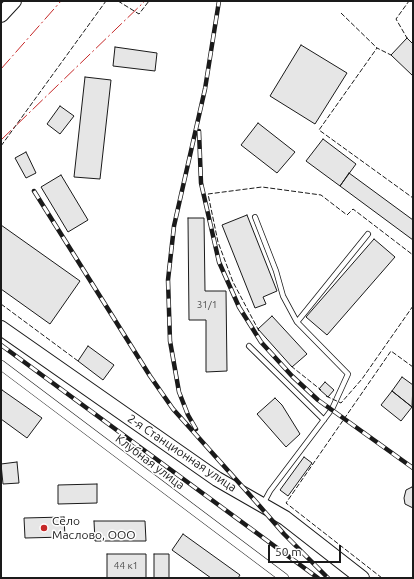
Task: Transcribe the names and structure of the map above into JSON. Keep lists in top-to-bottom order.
{
  "streets": {
    "main road": ["2-я Станционная улица"],
    "street": ["Клубная улица"]
  },
  "places": ["Село Маслово, ООО"],
  "house_numbers": ["31/1", "44 к1"],
  "scale_bar": "50 m"
}
